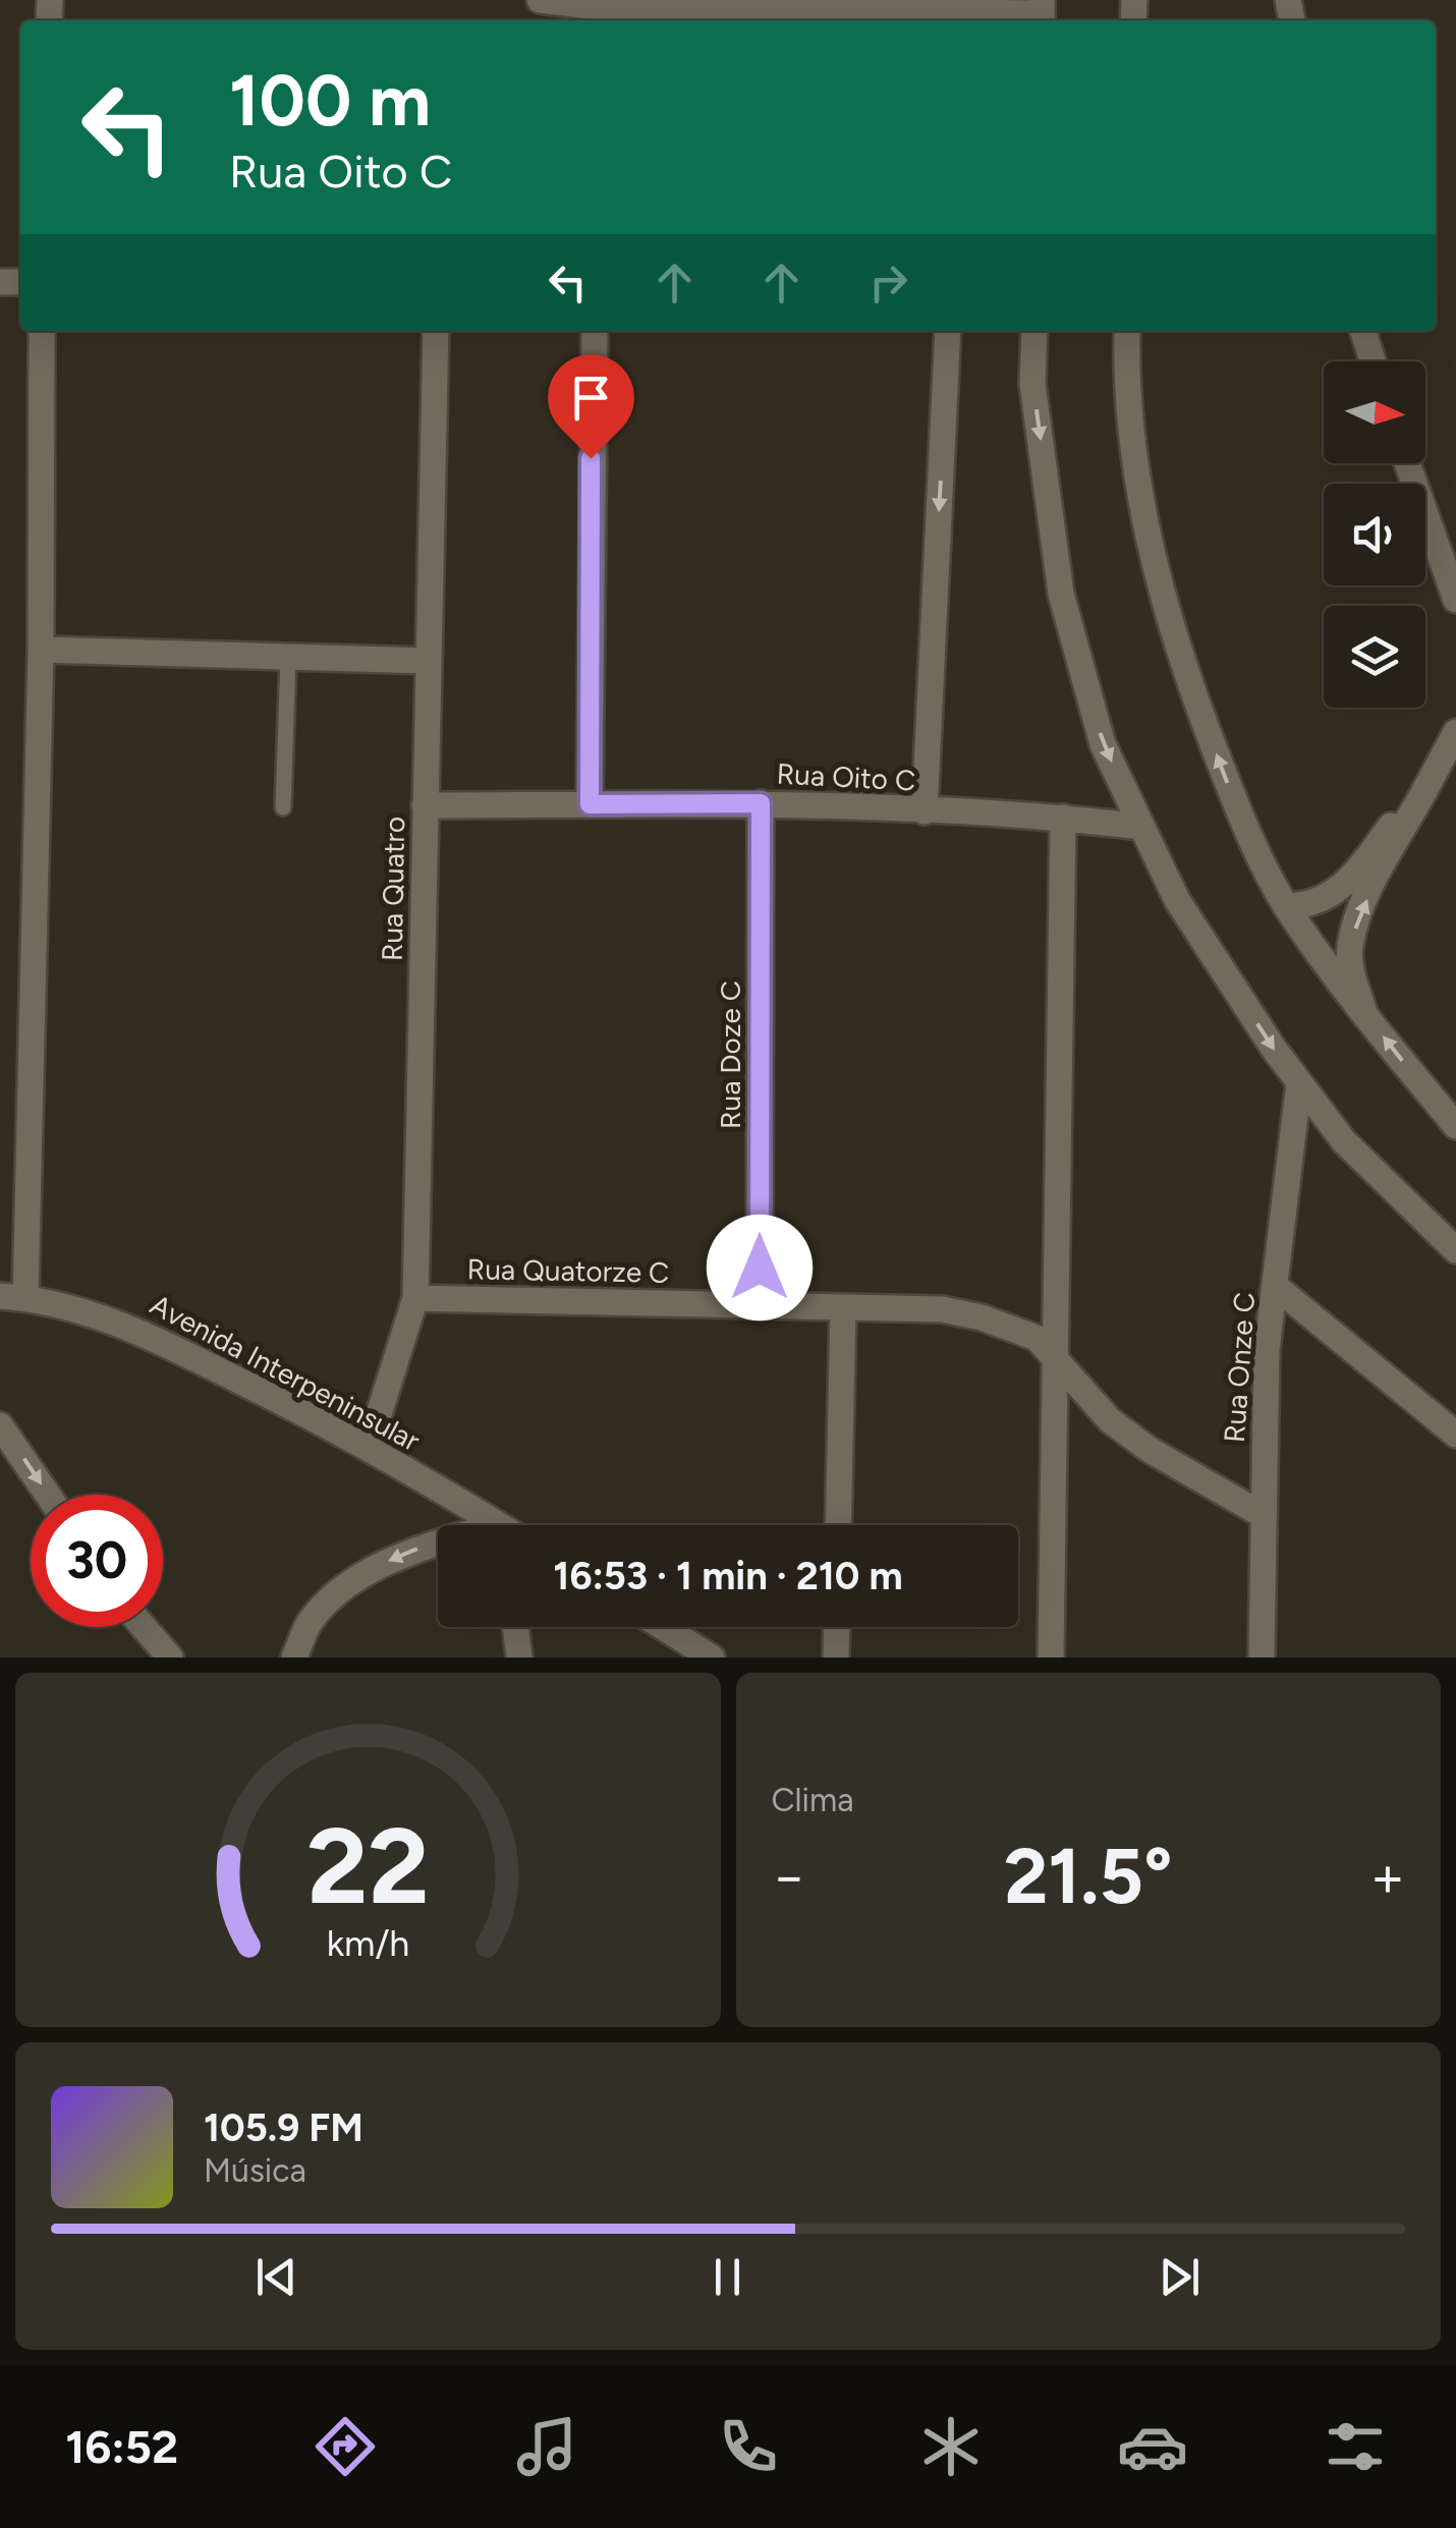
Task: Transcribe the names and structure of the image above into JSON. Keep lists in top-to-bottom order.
{
  "streets": {
    "street": [
      "Rua Oito C",
      "Rua Quatro",
      "Rua Doze C",
      "Rua Quatorze C",
      "Rua Onze C",
      "Avenida Interpeninsular"
    ]
  },
  "crossings": [
    ["Rua Oito C", "Rua Quatro"],
    ["Rua Oito C", "Rua Doze C"],
    ["Rua Quatro", "Rua Quatorze C"],
    ["Rua Quatro", "Avenida Interpeninsular"],
    ["Rua Doze C", "Rua Quatorze C"],
    ["Rua Quatorze C", "Rua Onze C"]
  ],
  "north": "right",
  "page": {
    "turn": ["100 m", "Rua Oito C"],
    "limit": "30",
    "trip": "16:53 · 1 min · 210 m",
    "tile": "Clima",
    "heat": ["−", "21.5°", "+"],
    "song": ["105.9 FM", "Música"],
    "tabs": "16:52",
    "gauge": ["22", "km/h"]
  }
}
